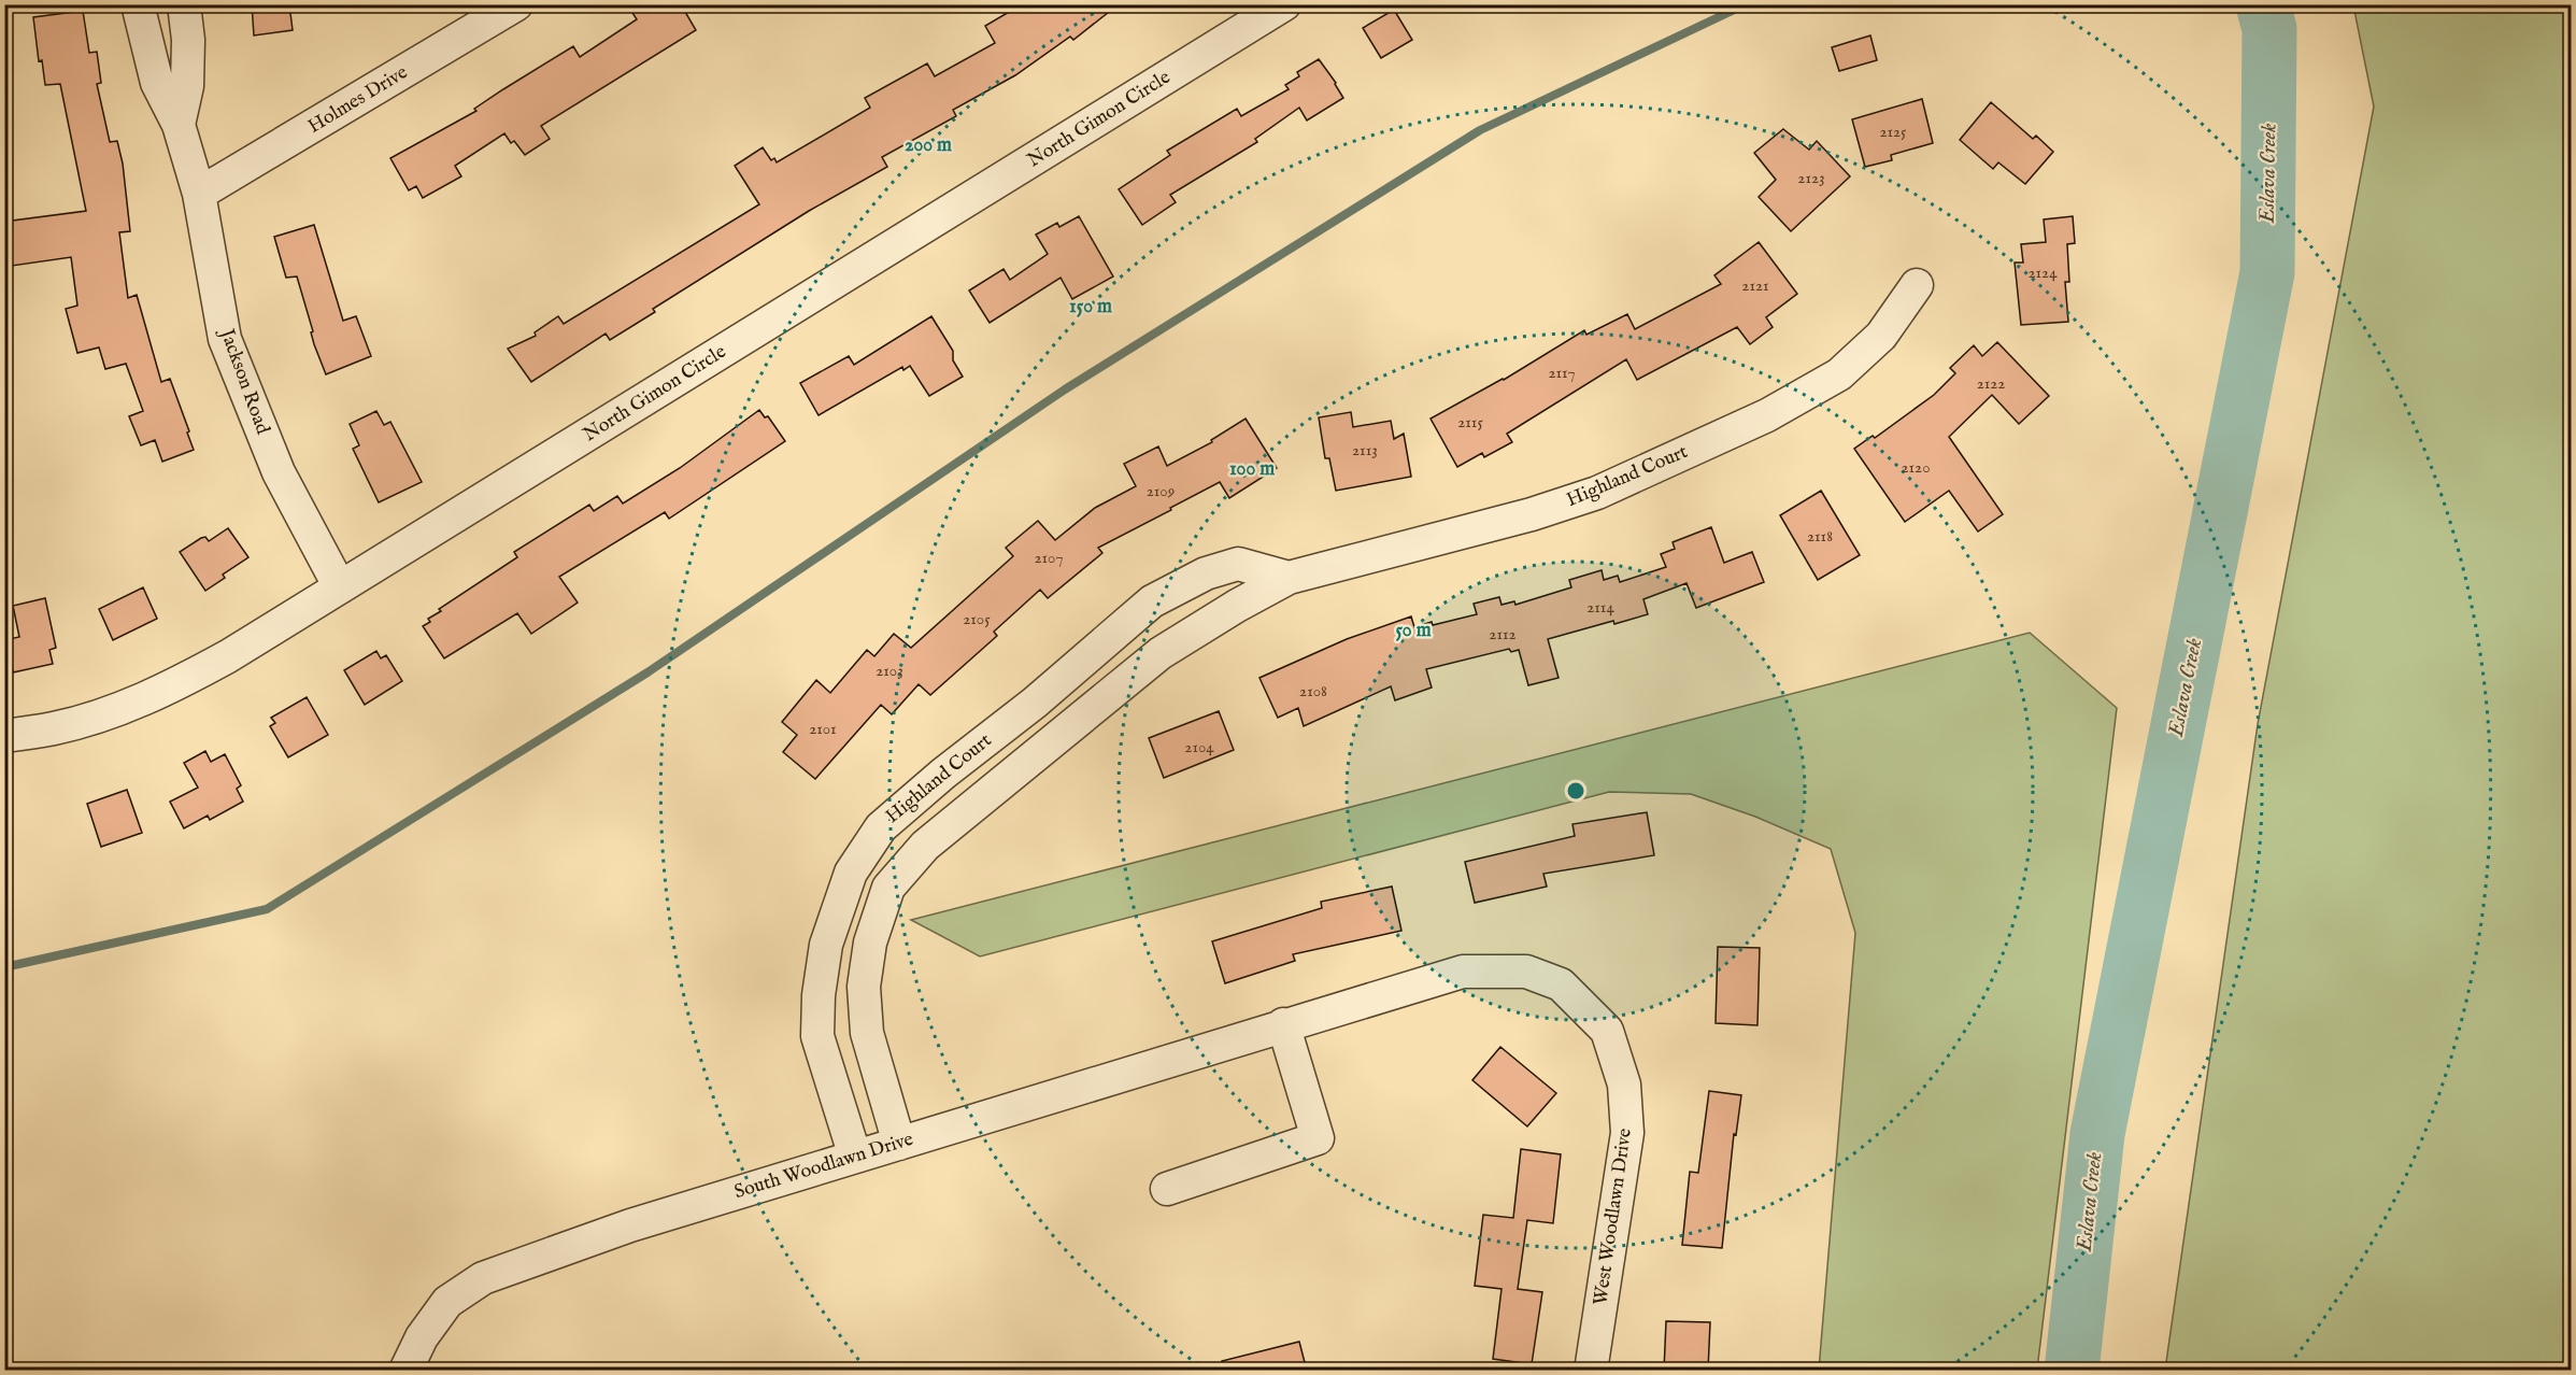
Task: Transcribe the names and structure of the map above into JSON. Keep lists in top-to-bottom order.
{
  "streets": {
    "street": [
      "Holmes Drive",
      "North Gimon Circle",
      "Jackson Road",
      "Highland Court",
      "South Woodlawn Drive",
      "West Woodlawn Drive"
    ]
  },
  "crossings": [
    ["Holmes Drive", "Jackson Road"],
    ["North Gimon Circle", "Jackson Road"],
    ["Highland Court", "South Woodlawn Drive"],
    ["South Woodlawn Drive", "West Woodlawn Drive"]
  ],
  "water": ["Eslava Creek"],
  "house_numbers": [
    "2125",
    "2123",
    "2124",
    "2121",
    "2117",
    "2122",
    "2115",
    "2113",
    "2120",
    "2109",
    "2118",
    "2107",
    "2114",
    "2105",
    "2112",
    "2103",
    "2108",
    "2101",
    "2104"
  ],
  "rings": [
    "200 m",
    "150 m",
    "100 m",
    "50 m"
  ]
}
